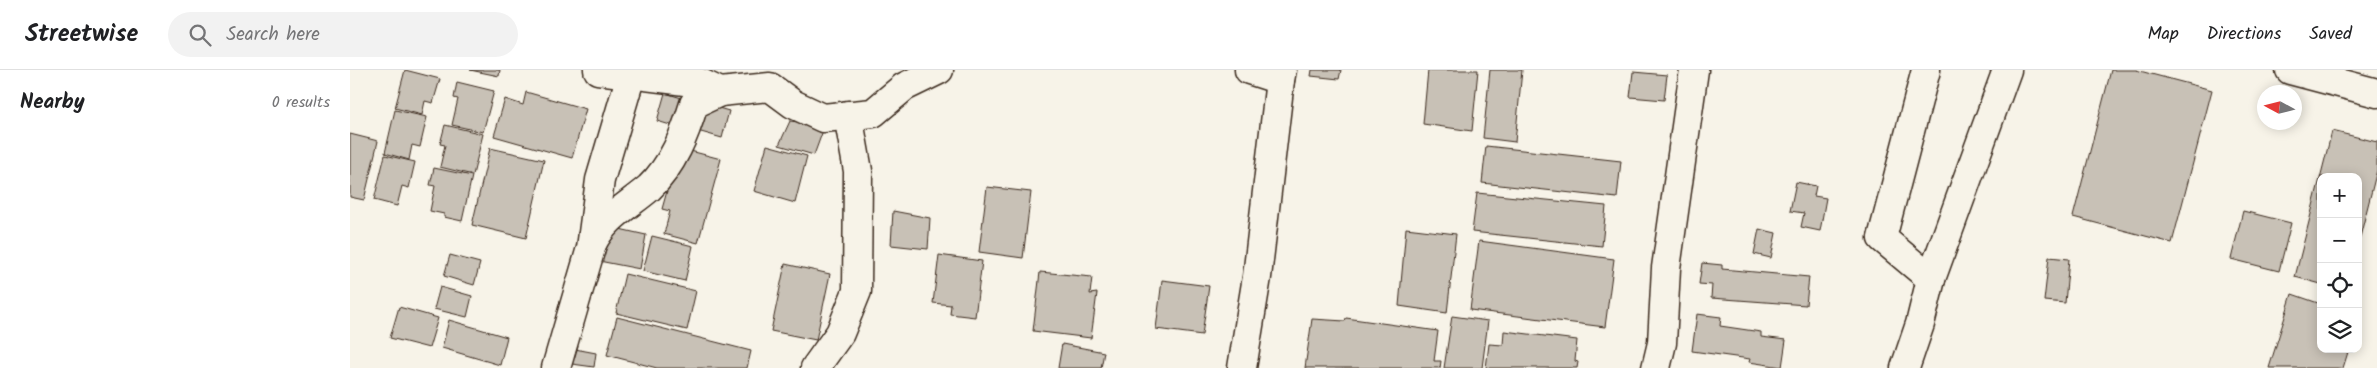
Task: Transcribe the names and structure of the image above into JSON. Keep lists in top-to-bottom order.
{
  "north": "left",
  "page": {
    "header": "Streetwise",
    "search": "Search here",
    "nav": ["Map", "Directions", "Saved"],
    "heading": ["Nearby", "0 results"],
    "map_buttons": ["+", "−"]
  }
}
